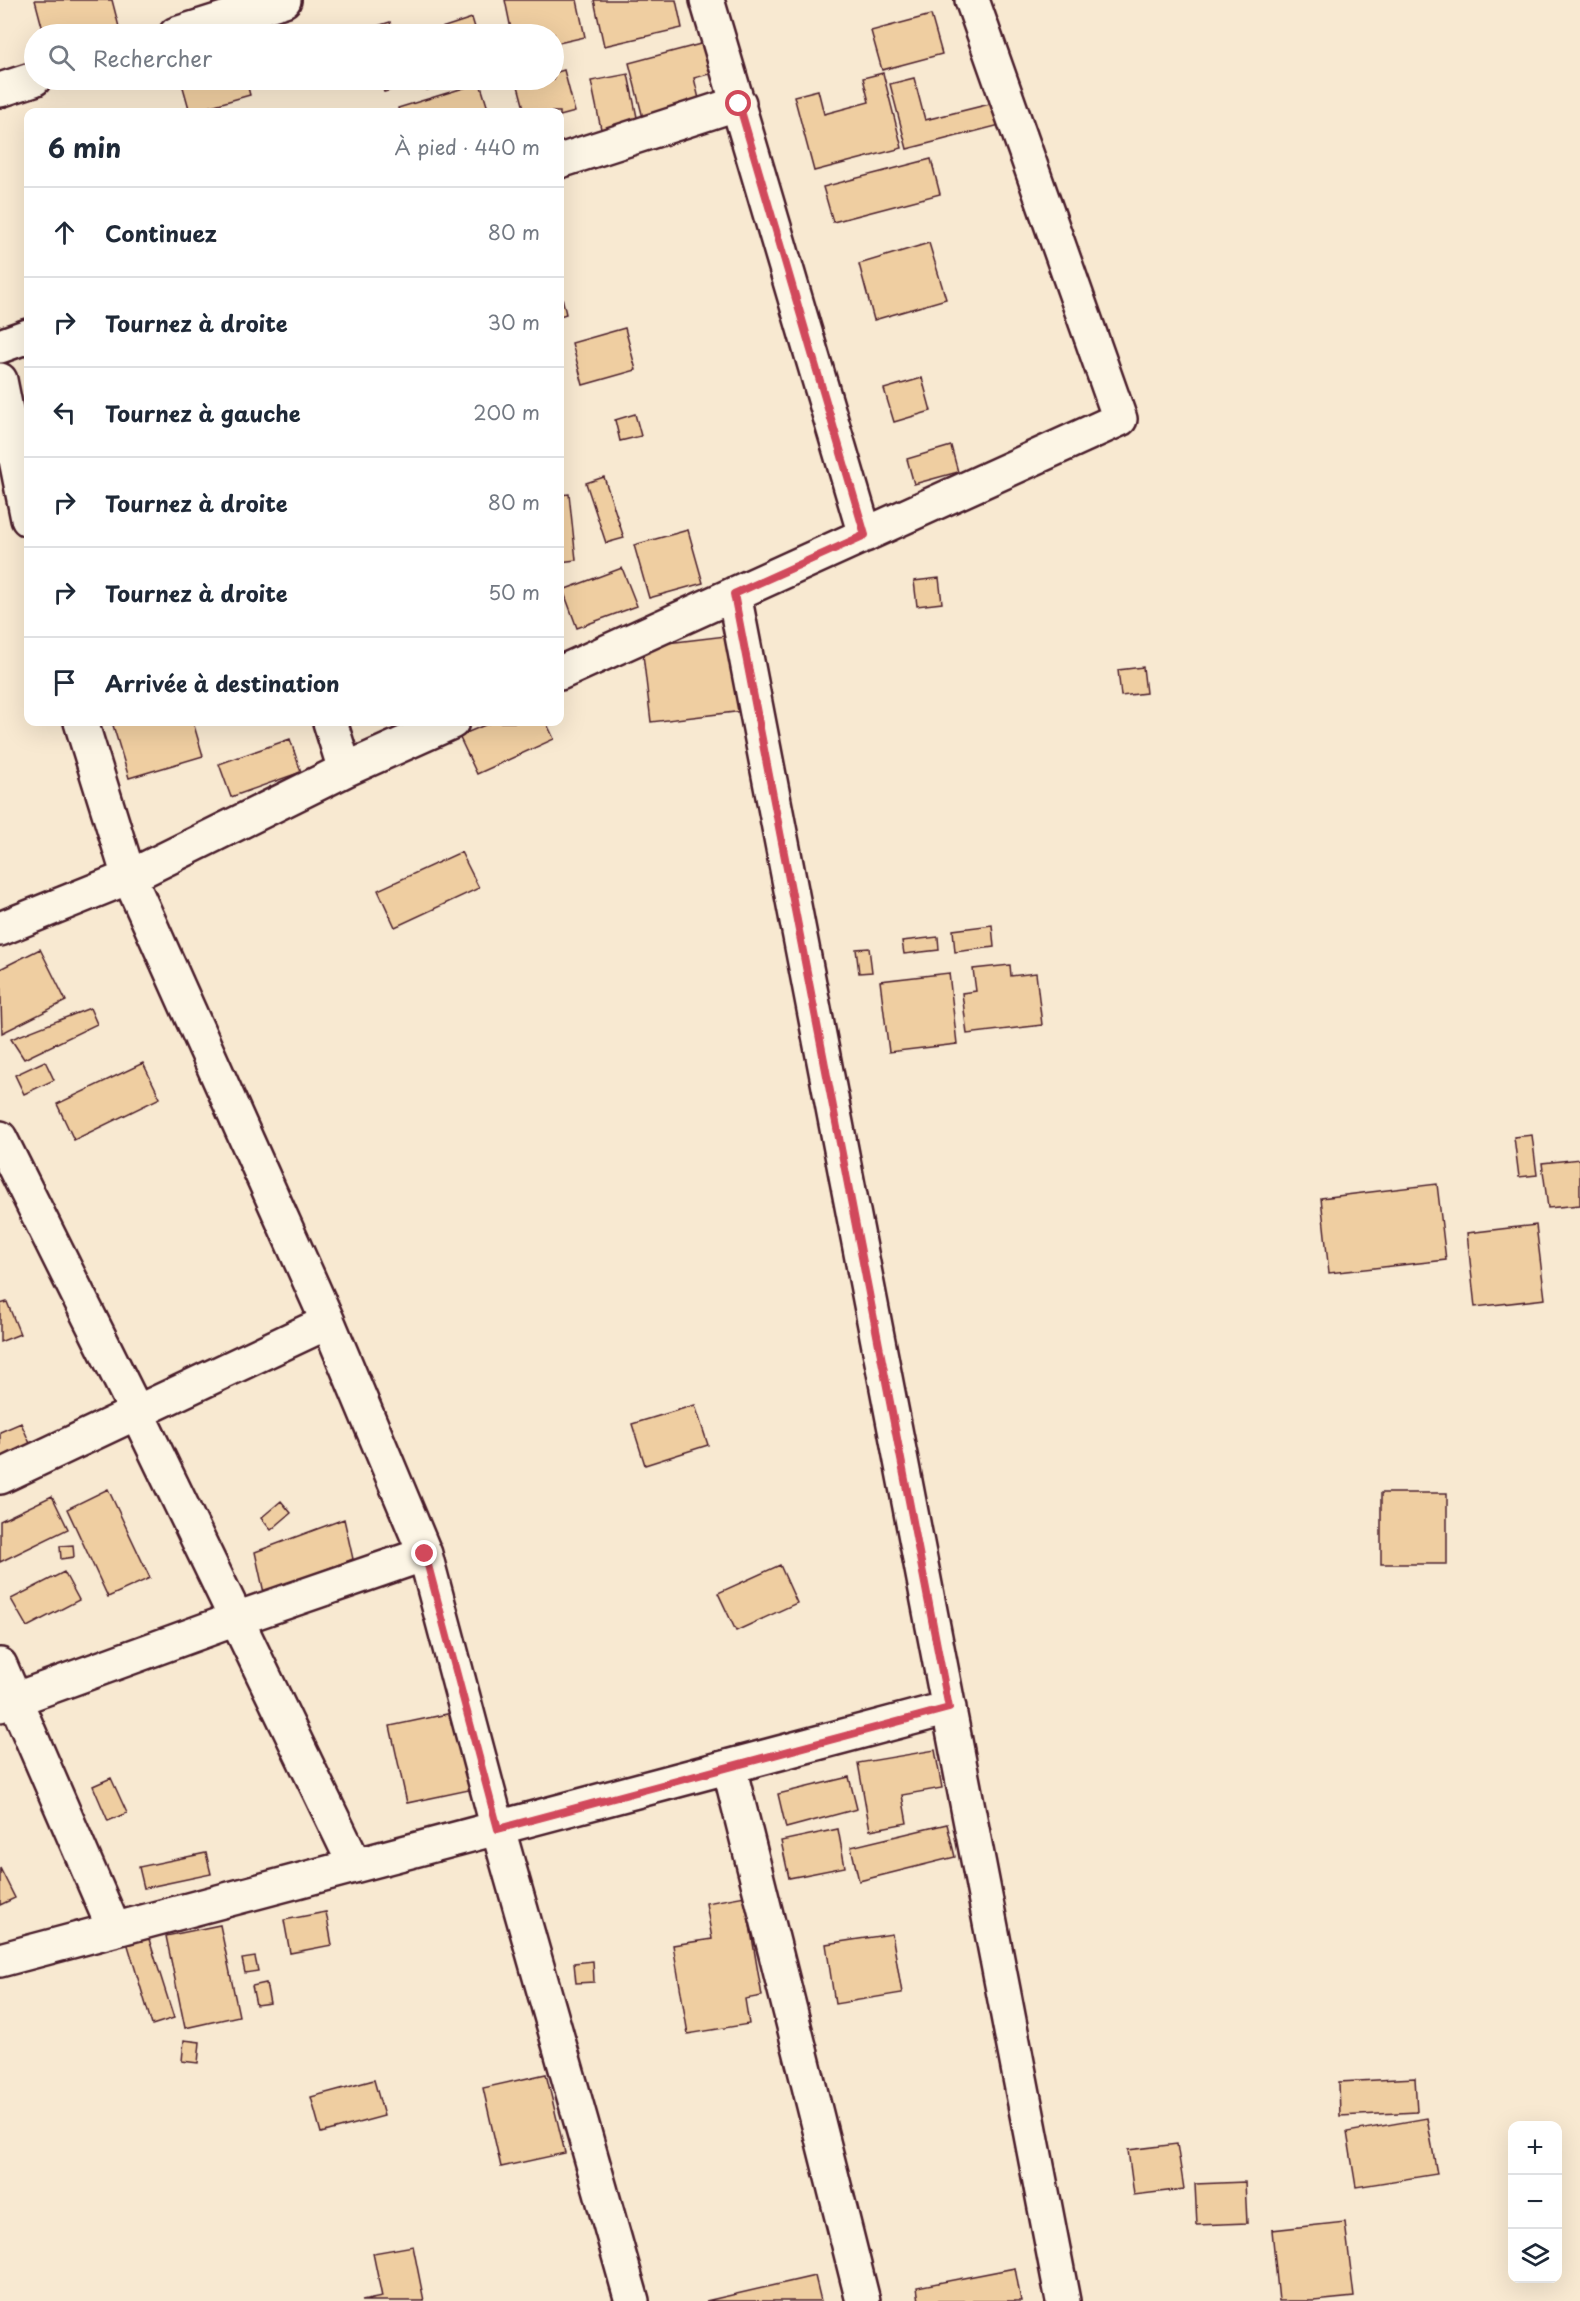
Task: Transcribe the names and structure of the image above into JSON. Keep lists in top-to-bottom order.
{
  "page": {
    "search": "Rechercher",
    "heading": ["6 min", "À pied · 440 m"],
    "list": [
      ["Continuez", "80 m"],
      ["Tournez à droite", "30 m"],
      ["Tournez à gauche", "200 m"],
      ["Tournez à droite", "80 m"],
      ["Tournez à droite", "50 m"],
      "Arrivée à destination"
    ],
    "map_buttons": ["+", "−"]
  }
}
